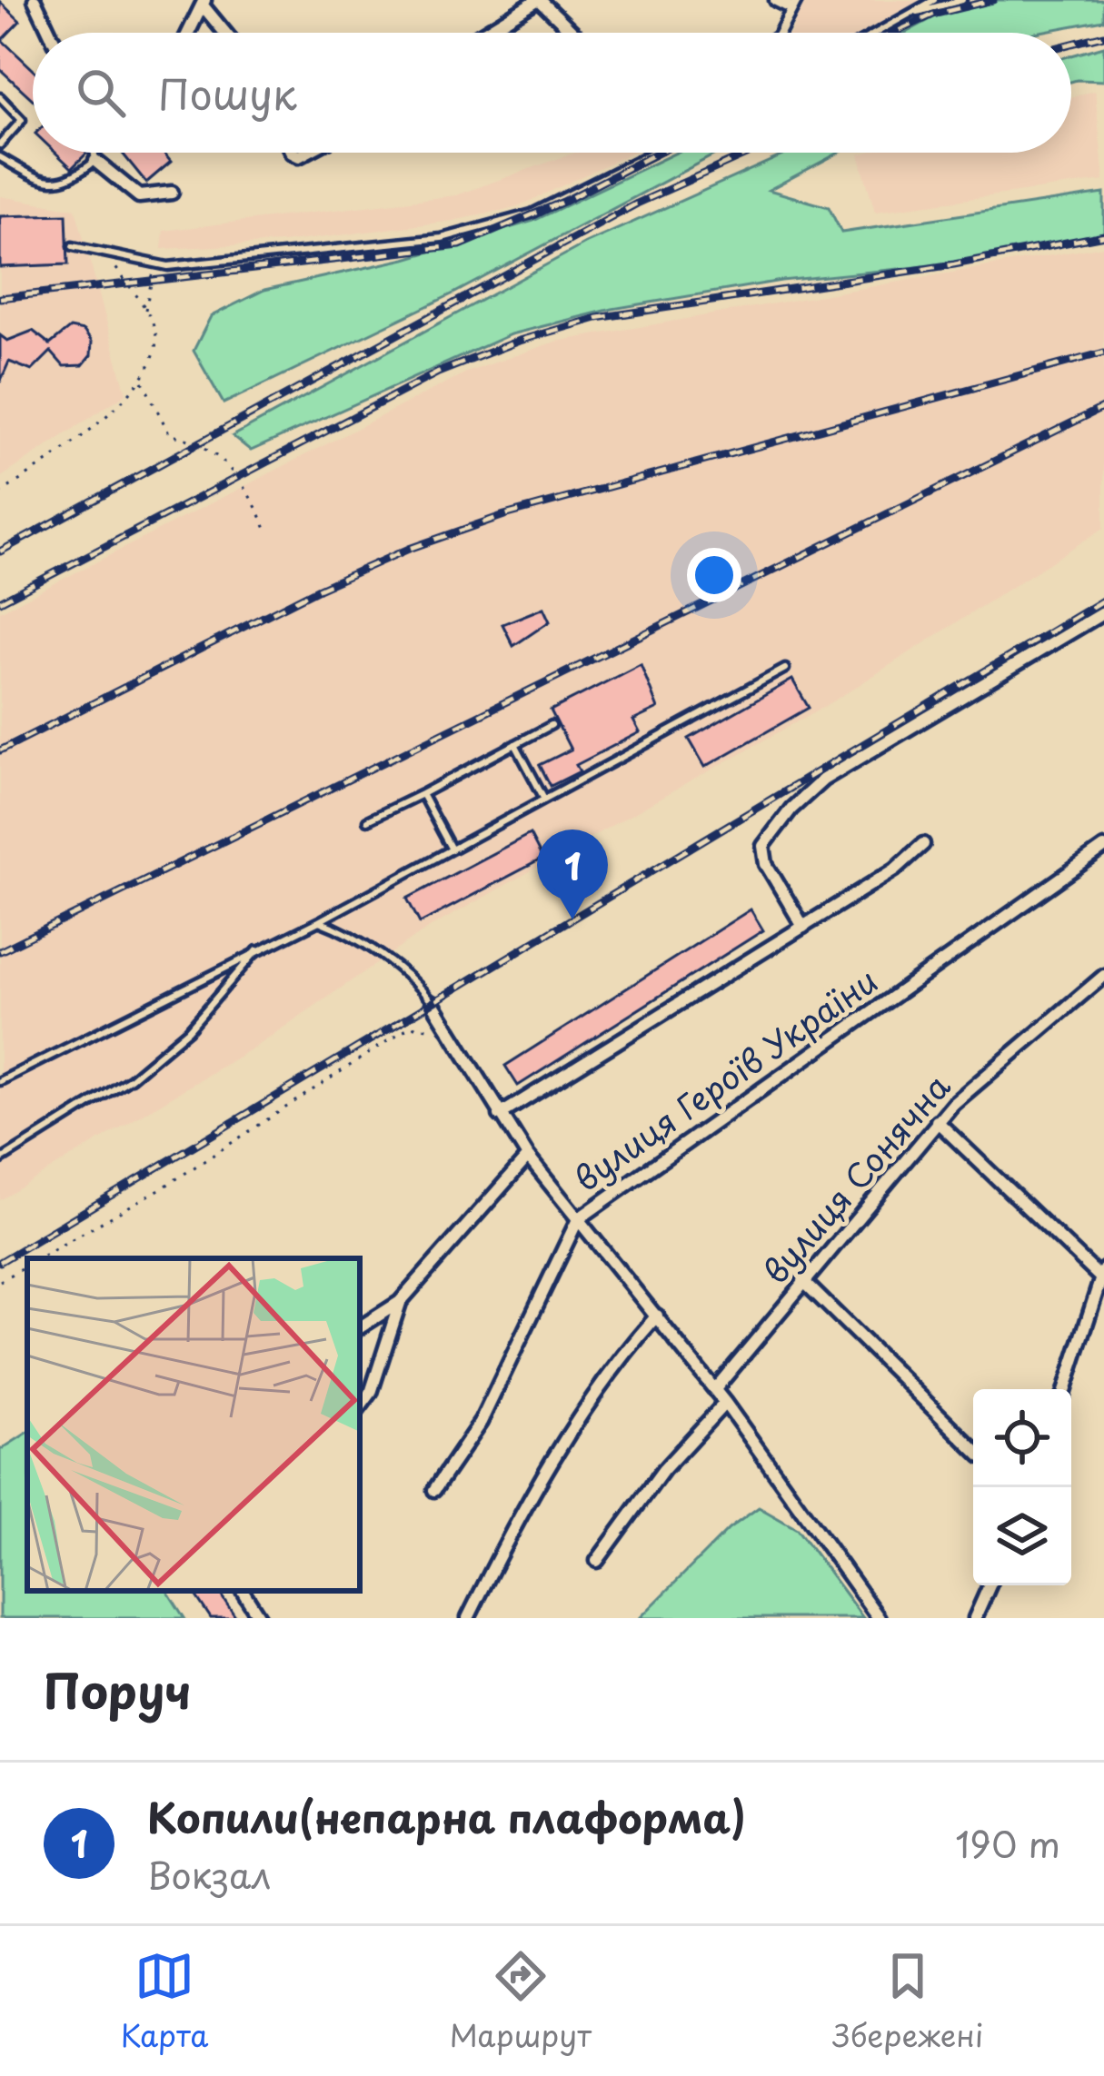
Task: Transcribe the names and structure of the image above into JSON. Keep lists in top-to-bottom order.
{
  "streets": {
    "street": ["вулиця Героїв України", "вулиця Сонячна"]
  },
  "page": {
    "search": "Пошук",
    "pins": "1",
    "heading": "Поруч",
    "list": [
      {
        "mark": "1",
        "name": "Копили(непарна плаформа)",
        "note": "Вокзал",
        "value": "190 m"
      }
    ],
    "nav": ["Карта", "Маршрут", "Збережені"]
  }
}
